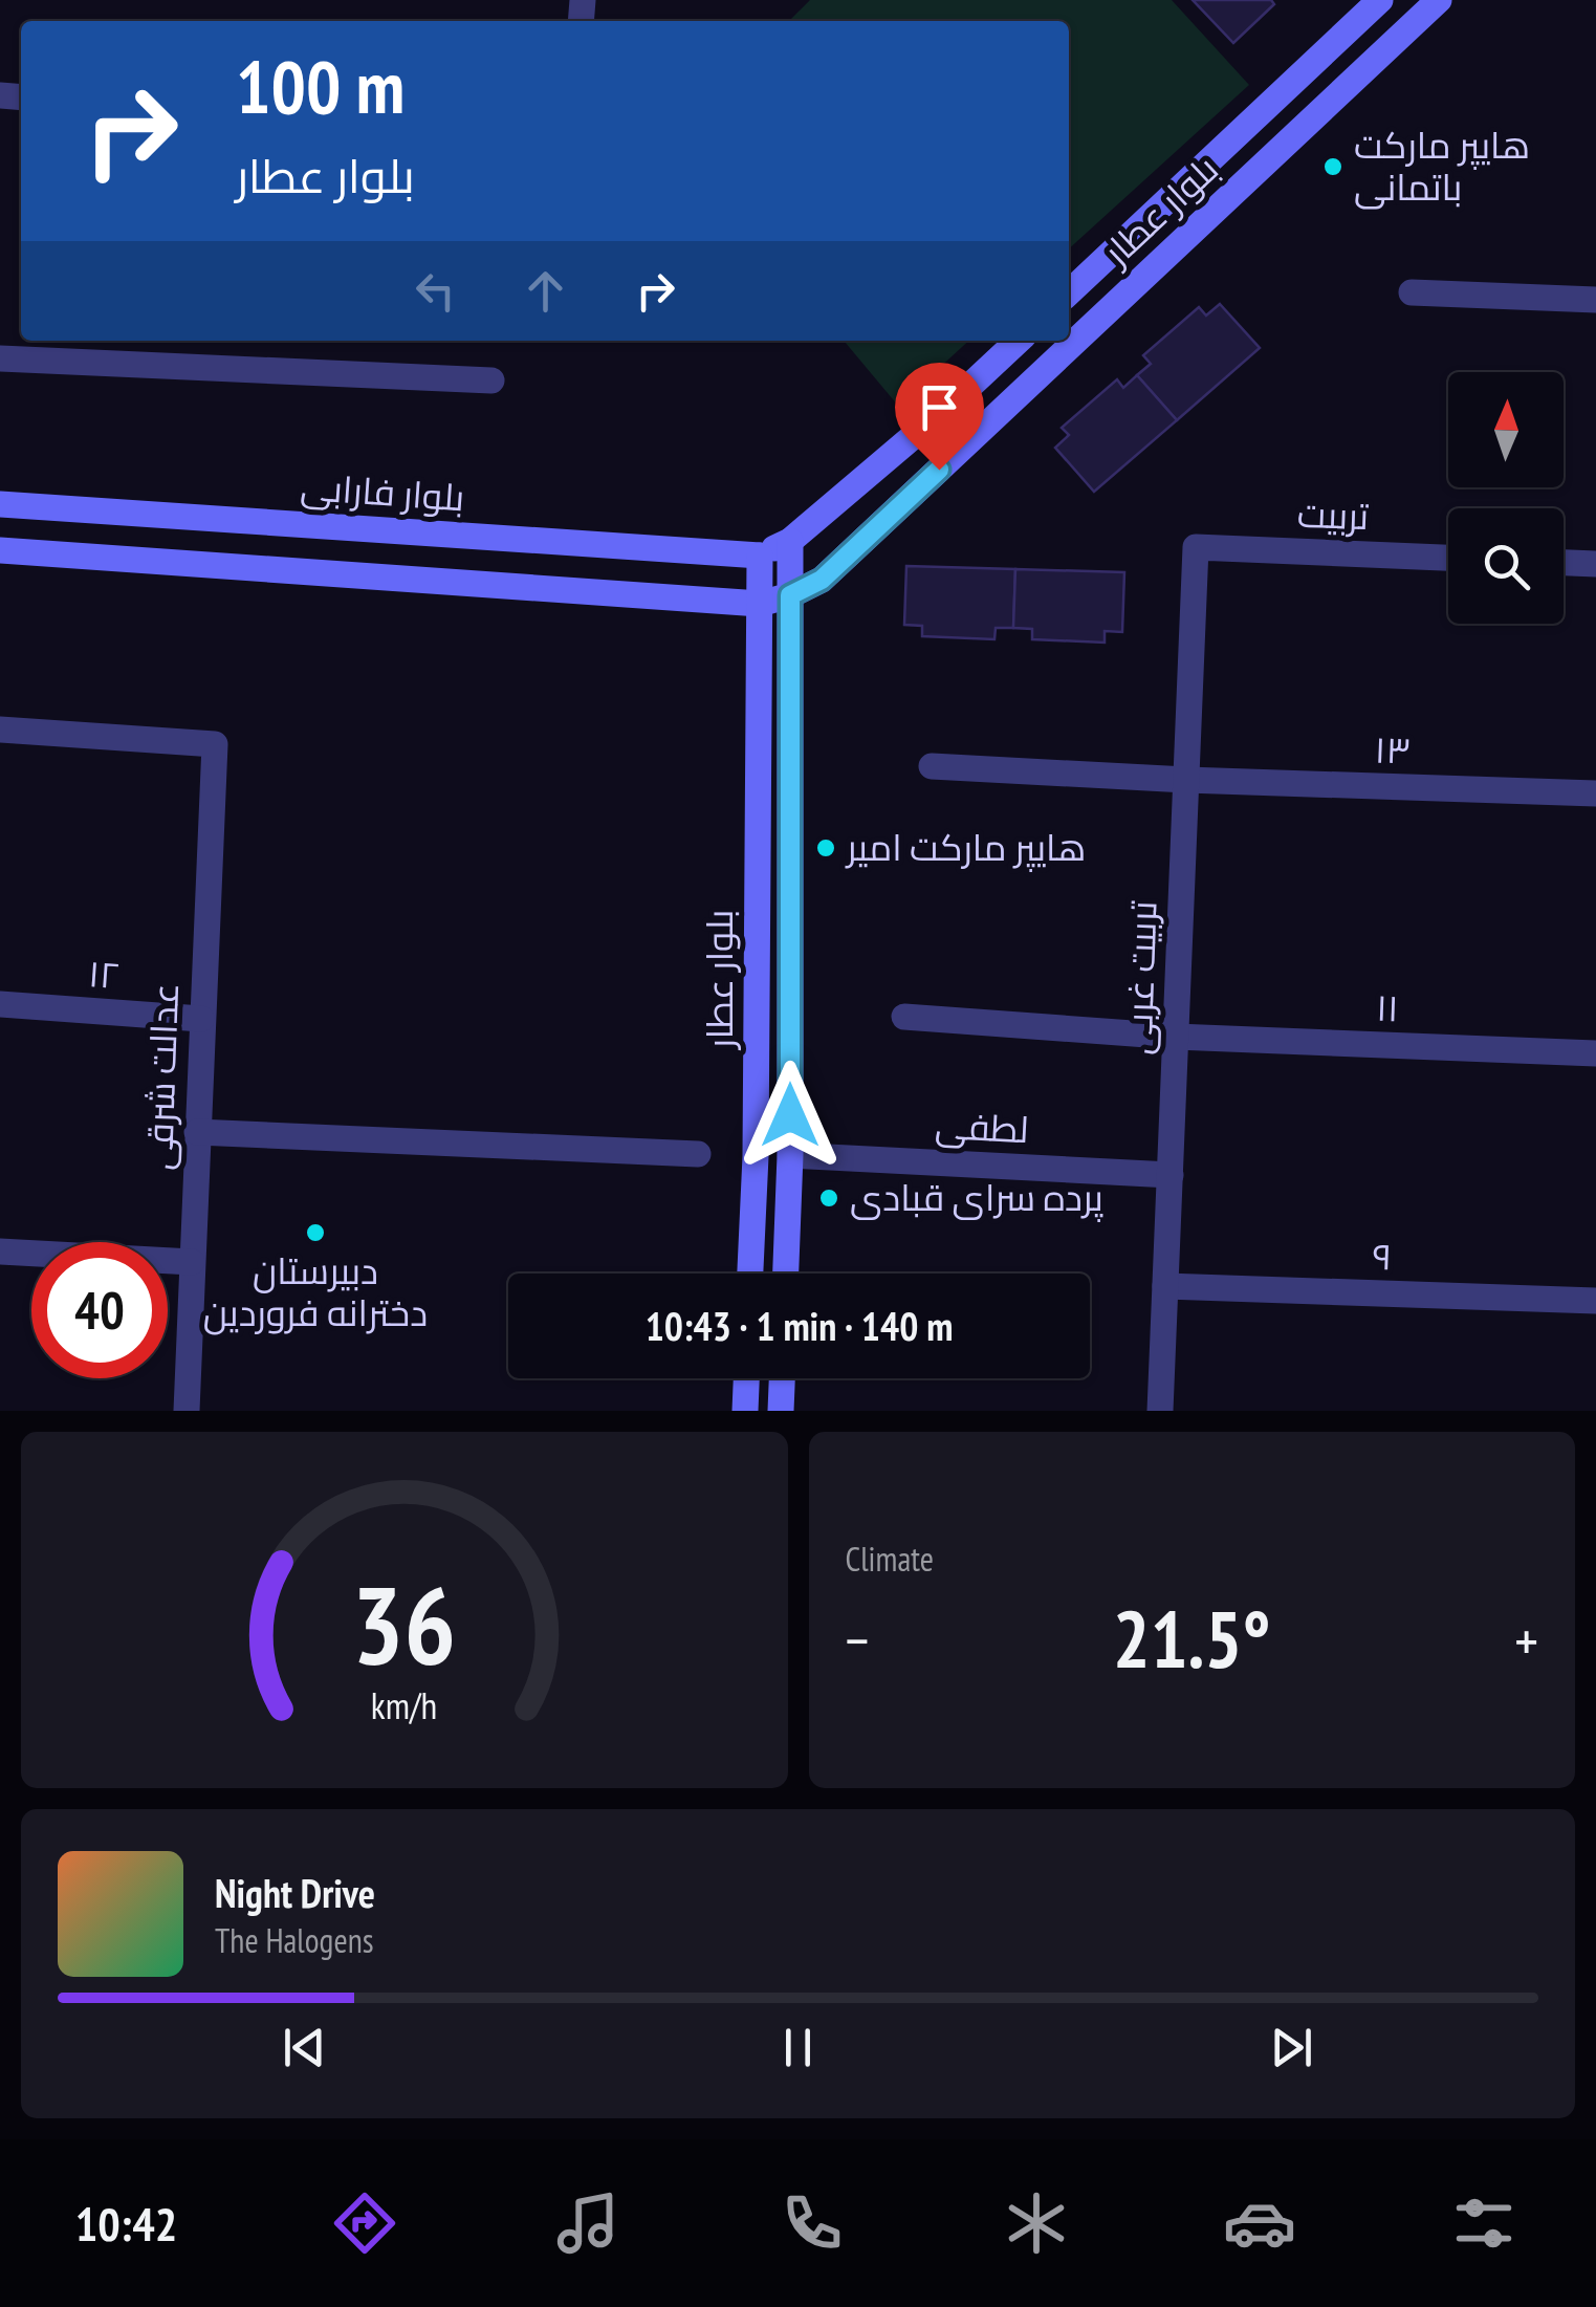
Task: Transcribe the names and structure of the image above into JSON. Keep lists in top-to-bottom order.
{
  "streets": {
    "street": [
      "بلوار عطار",
      "بلوار فارابی",
      "تربیت",
      "۱۳",
      "۱۲",
      "تربیت غربی",
      "۱۱",
      "عدالت شرقی",
      "لطفی",
      "۹"
    ]
  },
  "crossings": [
    ["بلوار عطار", "بلوار فارابی"],
    ["بلوار عطار", "لطفی"],
    ["تربیت", "تربیت غربی"],
    ["۱۳", "تربیت غربی"],
    ["۱۲", "عدالت شرقی"],
    ["تربیت غربی", "۱۱"],
    ["تربیت غربی", "لطفی"],
    ["تربیت غربی", "۹"]
  ],
  "places": [
    "هایپر مارکت باتمانی",
    "هایپر مارکت امیر",
    "پرده سرای قبادی",
    "دبیرستان دخترانه فروردین"
  ],
  "north": "top",
  "page": {
    "turn": ["100 m", "بلوار عطار"],
    "limit": "40",
    "trip": "10:43 · 1 min · 140 m",
    "tile": "Climate",
    "heat": ["−", "21.5°", "+"],
    "song": ["Night Drive", "The Halogens"],
    "tabs": "10:42",
    "gauge": ["36", "km/h"]
  }
}
